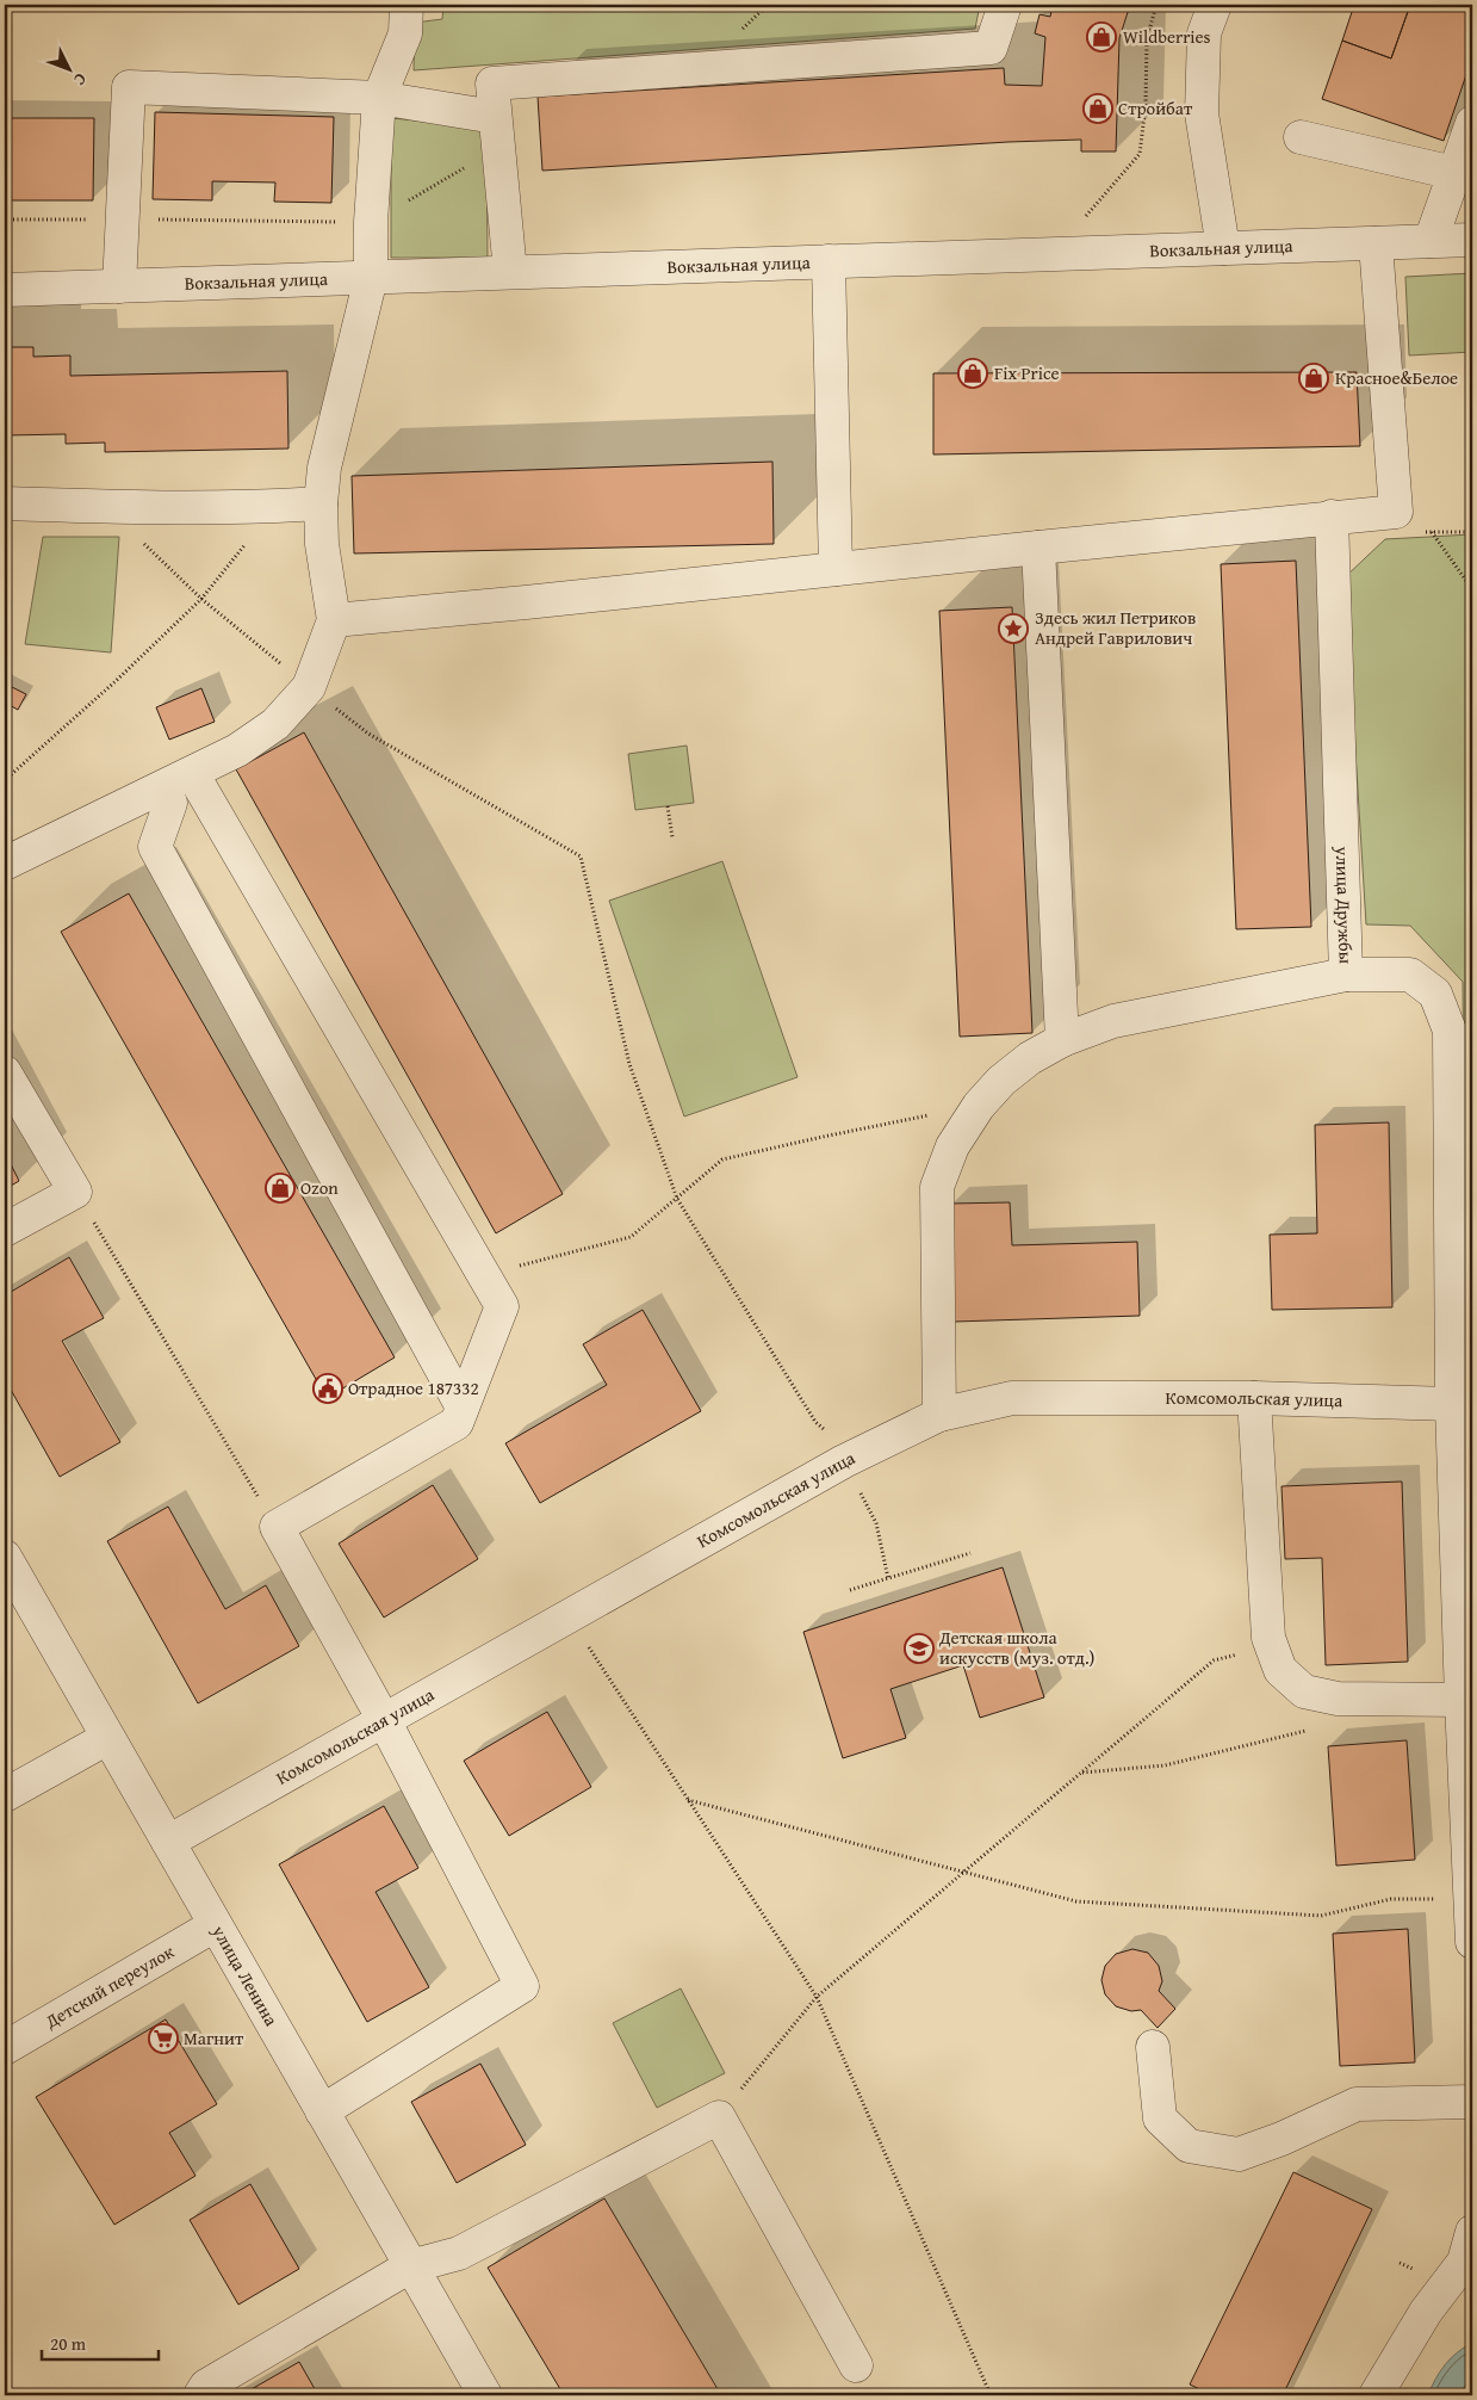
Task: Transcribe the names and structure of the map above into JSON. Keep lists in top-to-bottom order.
{
  "streets": {
    "street": [
      "Вокзальная улица",
      "улица Дружбы",
      "Комсомольская улица",
      "улица Ленина",
      "Детский переулок"
    ]
  },
  "crossings": [
    ["улица Дружбы", "Комсомольская улица"],
    ["Комсомольская улица", "улица Ленина"],
    ["улица Ленина", "Детский переулок"]
  ],
  "places": {
    "shop": [
      "Wildberries",
      "Стройбат",
      "Fix Price",
      "Красное&Белое",
      "Ozon"
    ],
    "place": ["Здесь жил Петриков Андрей Гаврилович"],
    "public building": ["Отрадное 187332"],
    "school or university": ["Детская школа искусств (муз. отд.)"],
    "supermarket": ["Магнит"]
  },
  "scale_bar": "20 m",
  "north": "bottom right"
}
